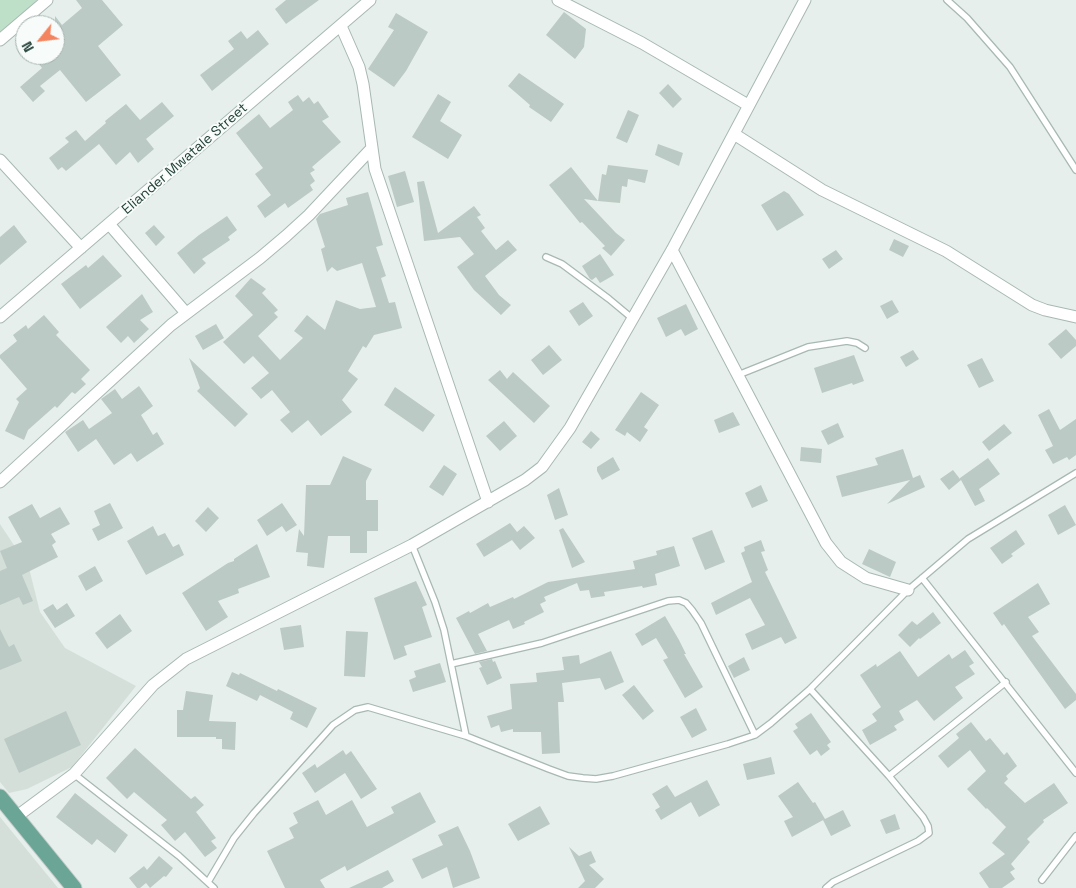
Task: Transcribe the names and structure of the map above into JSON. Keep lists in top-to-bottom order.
{
  "streets": {
    "street": ["Eliander Mwatale Street"]
  },
  "north": "bottom left"
}
